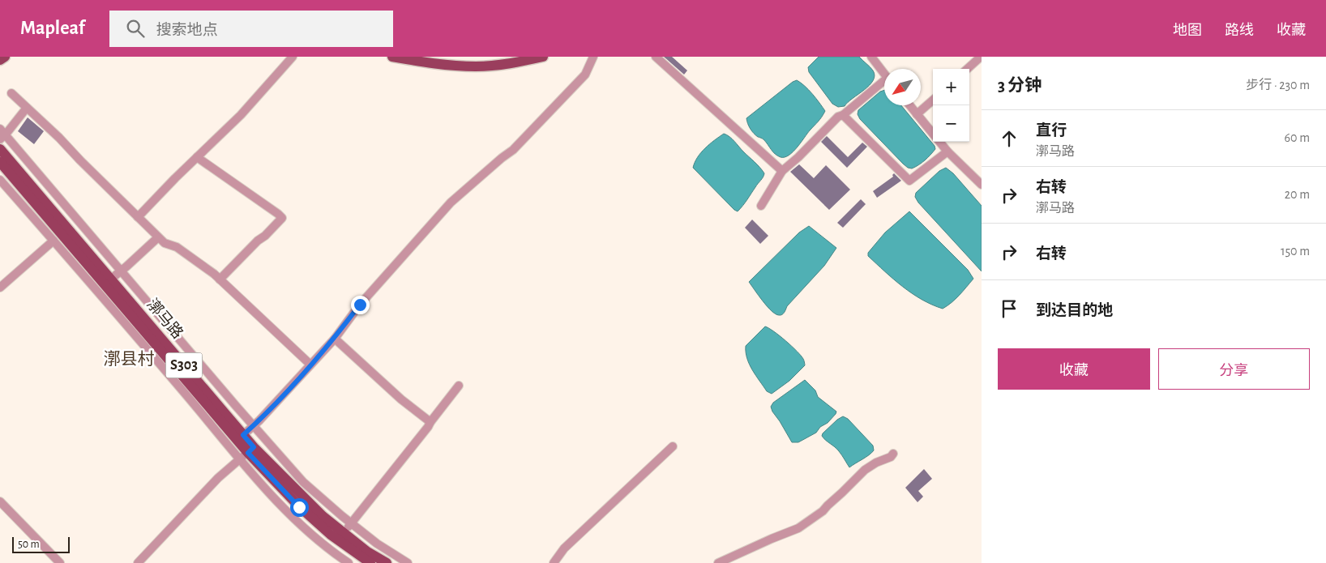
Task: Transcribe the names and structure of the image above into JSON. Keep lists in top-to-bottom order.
{
  "streets": {
    "main road": ["漷马路", "S303"]
  },
  "districts": ["漷县村"],
  "scale_bar": "50 m",
  "north": "bottom left",
  "page": {
    "header": "Mapleaf",
    "search": "搜索地点",
    "nav": ["地图", "路线", "收藏"],
    "heading": ["3 分钟", "步行 · 230 m"],
    "map_buttons": ["+", "−"],
    "list": [
      ["直行", "漷马路", "60 m"],
      ["右转", "漷马路", "20 m"],
      ["右转", "150 m"],
      "到达目的地"
    ],
    "buttons": ["收藏", "分享"],
    "scale": "50 m"
  }
}
